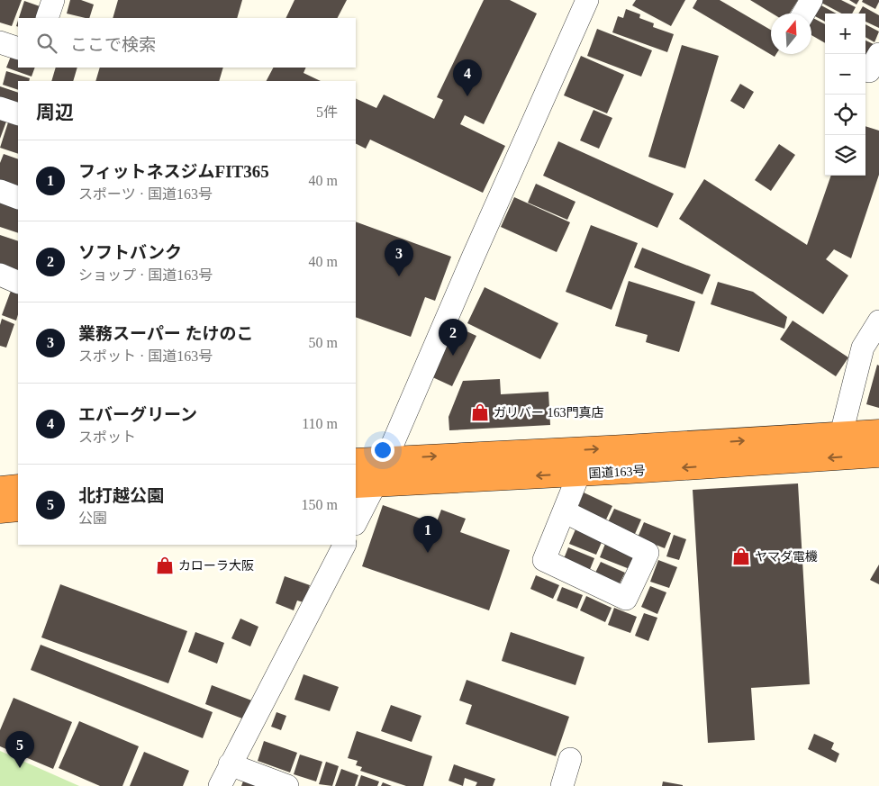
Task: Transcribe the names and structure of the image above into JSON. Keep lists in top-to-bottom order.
{
  "streets": {
    "highway": ["国道163号"]
  },
  "places": {
    "shop": ["ガリバー 163門真店", "ヤマダ電機", "カローラ大阪"]
  },
  "north": "top",
  "page": {
    "map_buttons": ["+", "−"],
    "search": "ここで検索",
    "pins": [
      "4",
      "3",
      "2",
      "1",
      "5"
    ],
    "heading": ["周辺", "5件"],
    "list": [
      {
        "mark": "1",
        "name": "フィットネスジムFIT365",
        "note": "スポーツ · 国道163号",
        "value": "40 m"
      },
      {
        "mark": "2",
        "name": "ソフトバンク",
        "note": "ショップ · 国道163号",
        "value": "40 m"
      },
      {
        "mark": "3",
        "name": "業務スーパー たけのこ",
        "note": "スポット · 国道163号",
        "value": "50 m"
      },
      {
        "mark": "4",
        "name": "エバーグリーン",
        "note": "スポット",
        "value": "110 m"
      },
      {
        "mark": "5",
        "name": "北打越公園",
        "note": "公園",
        "value": "150 m"
      }
    ]
  }
}
